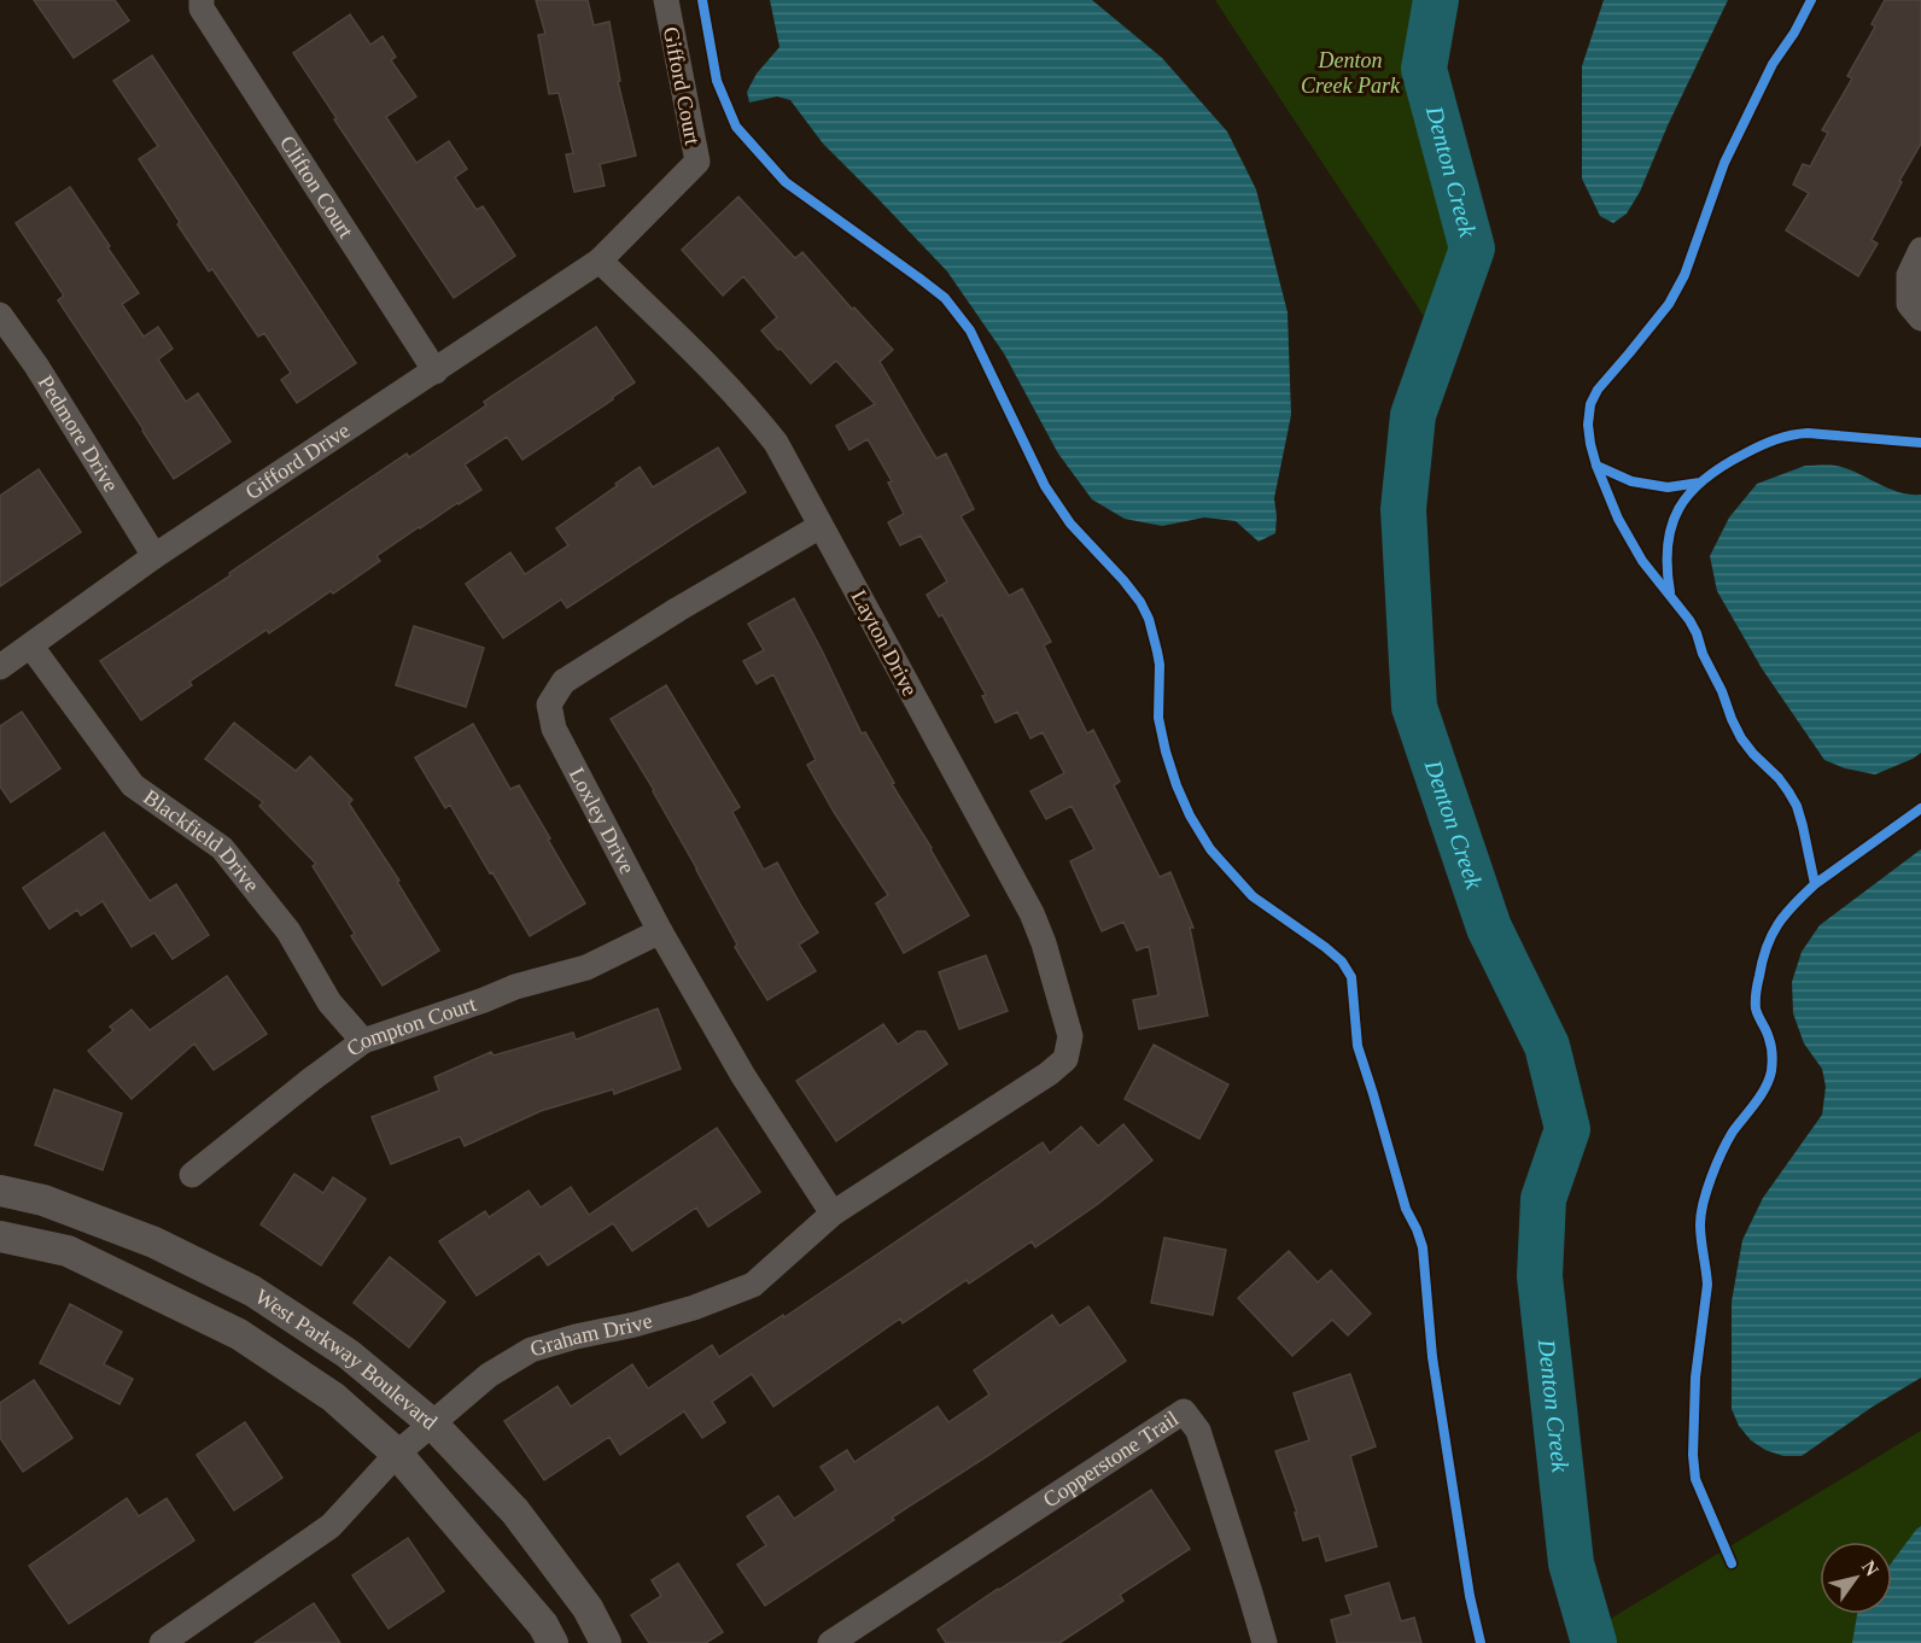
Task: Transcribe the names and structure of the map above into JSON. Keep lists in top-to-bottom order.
{
  "streets": {
    "street": [
      "Gifford Court",
      "Clifton Court",
      "Pedmore Drive",
      "Gifford Drive",
      "Layton Drive",
      "Loxley Drive",
      "Blackfield Drive",
      "Compton Court",
      "Graham Drive",
      "West Parkway Boulevard",
      "Copperstone Trail"
    ]
  },
  "crossings": [
    ["Gifford Court", "Gifford Drive"],
    ["Gifford Court", "Layton Drive"],
    ["Clifton Court", "Gifford Drive"],
    ["Pedmore Drive", "Gifford Drive"],
    ["Gifford Drive", "Layton Drive"],
    ["Gifford Drive", "Blackfield Drive"],
    ["Layton Drive", "Loxley Drive"],
    ["Layton Drive", "Graham Drive"],
    ["Loxley Drive", "Compton Court"],
    ["Loxley Drive", "Graham Drive"],
    ["Blackfield Drive", "Compton Court"],
    ["Graham Drive", "West Parkway Boulevard"]
  ],
  "water": ["Denton Creek"],
  "parks": ["Denton Creek Park"],
  "north": "top right"
}
